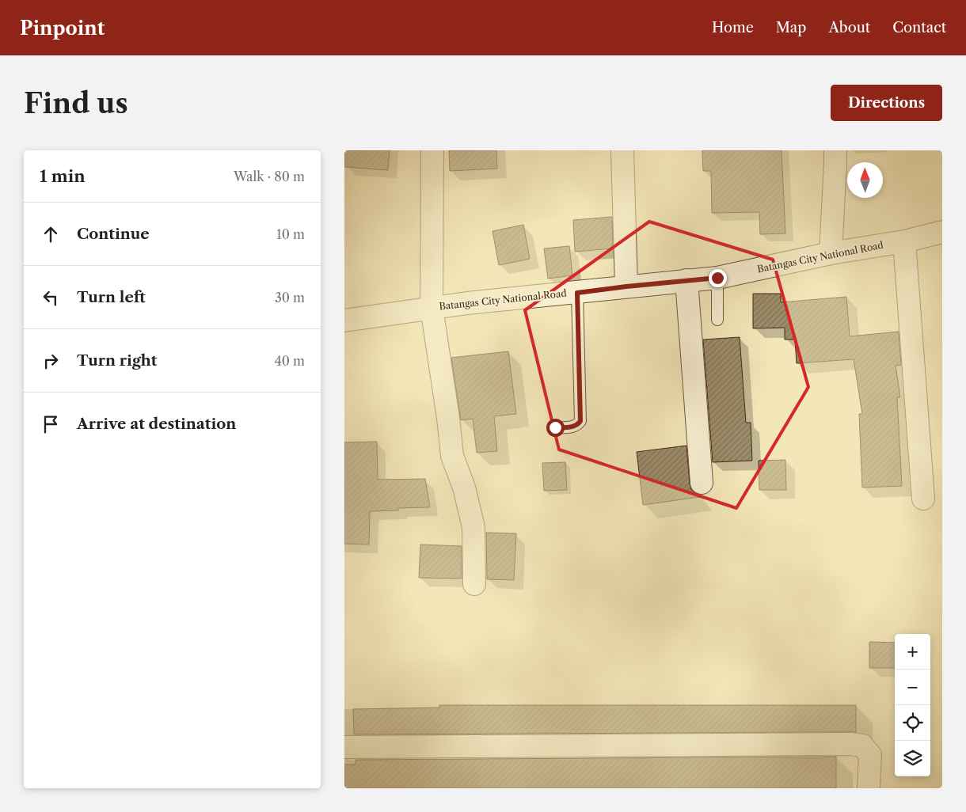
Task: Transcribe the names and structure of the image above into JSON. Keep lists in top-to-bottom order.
{
  "streets": {
    "street": ["Batangas City National Road"]
  },
  "north": "top",
  "page": {
    "header": "Pinpoint",
    "nav": [
      "Home",
      "Map",
      "About",
      "Contact"
    ],
    "buttons": "Directions",
    "title": "Find us",
    "heading": ["1 min", "Walk · 80 m"],
    "list": [
      ["Continue", "10 m"],
      ["Turn left", "30 m"],
      ["Turn right", "40 m"],
      "Arrive at destination"
    ],
    "map_buttons": ["+", "−"]
  }
}
